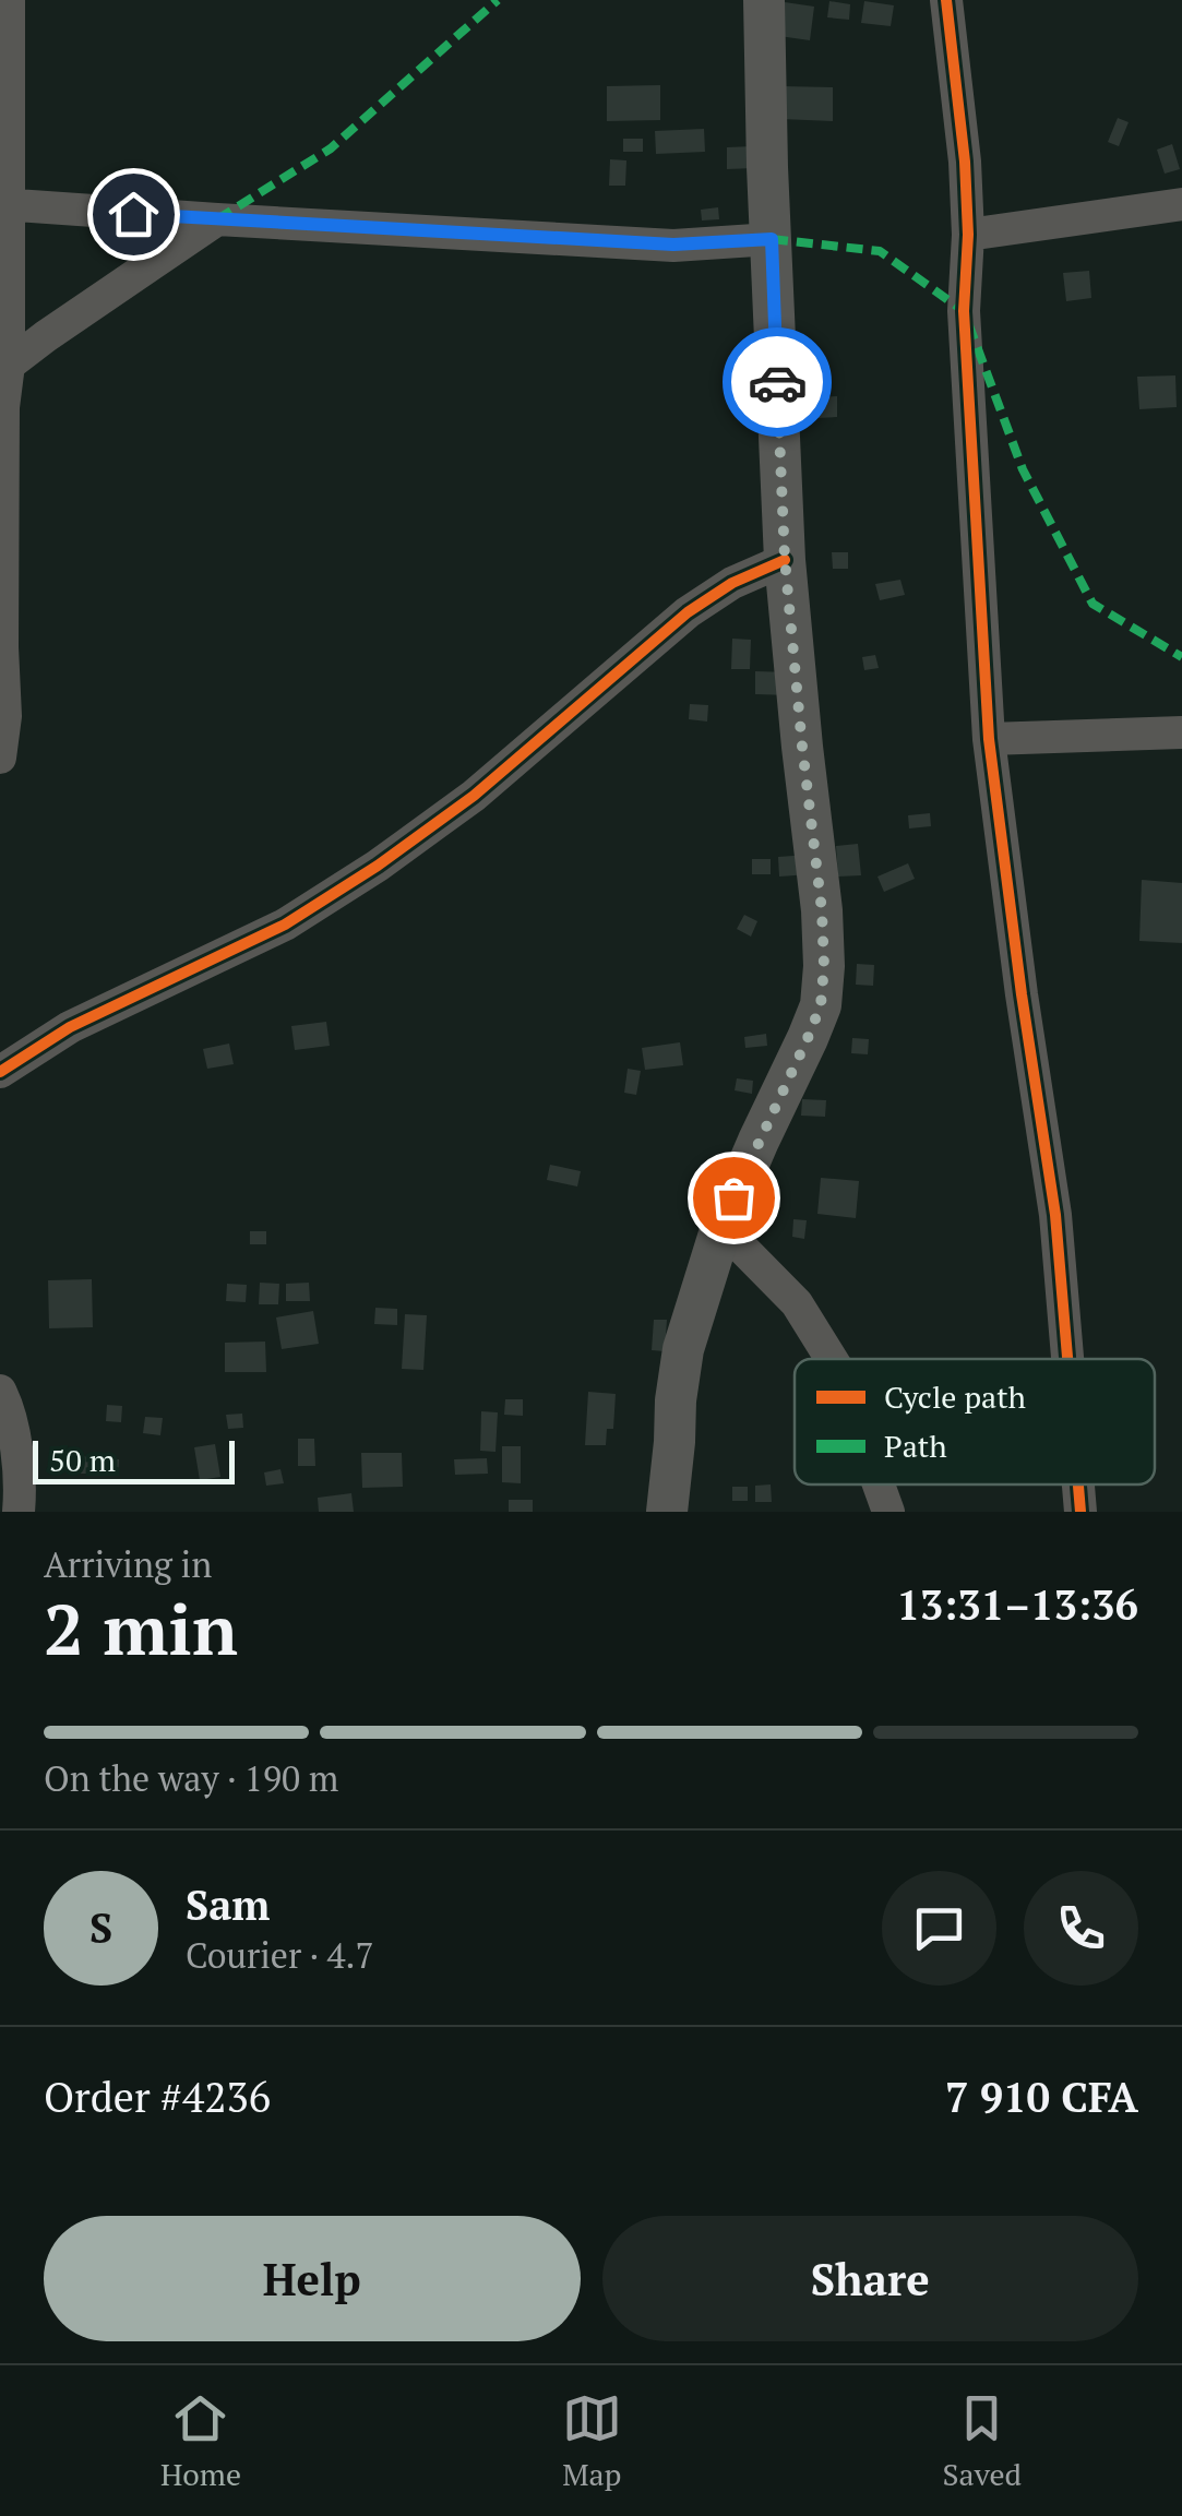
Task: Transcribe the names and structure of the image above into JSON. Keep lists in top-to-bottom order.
{
  "legend": ["Cycle path", "Path"],
  "scale_bar": "50 m",
  "page": {
    "scale": "50 m",
    "heading": ["2 min", "Arriving in", "13:31–13:36"],
    "panel": [
      "Sam",
      "Courier · 4.7",
      "Order #4236",
      "7 910 CFA"
    ],
    "bar": "On the way · 190 m",
    "round": "S",
    "buttons": ["Help", "Share"],
    "tabs": ["Home", "Map", "Saved"]
  }
}
